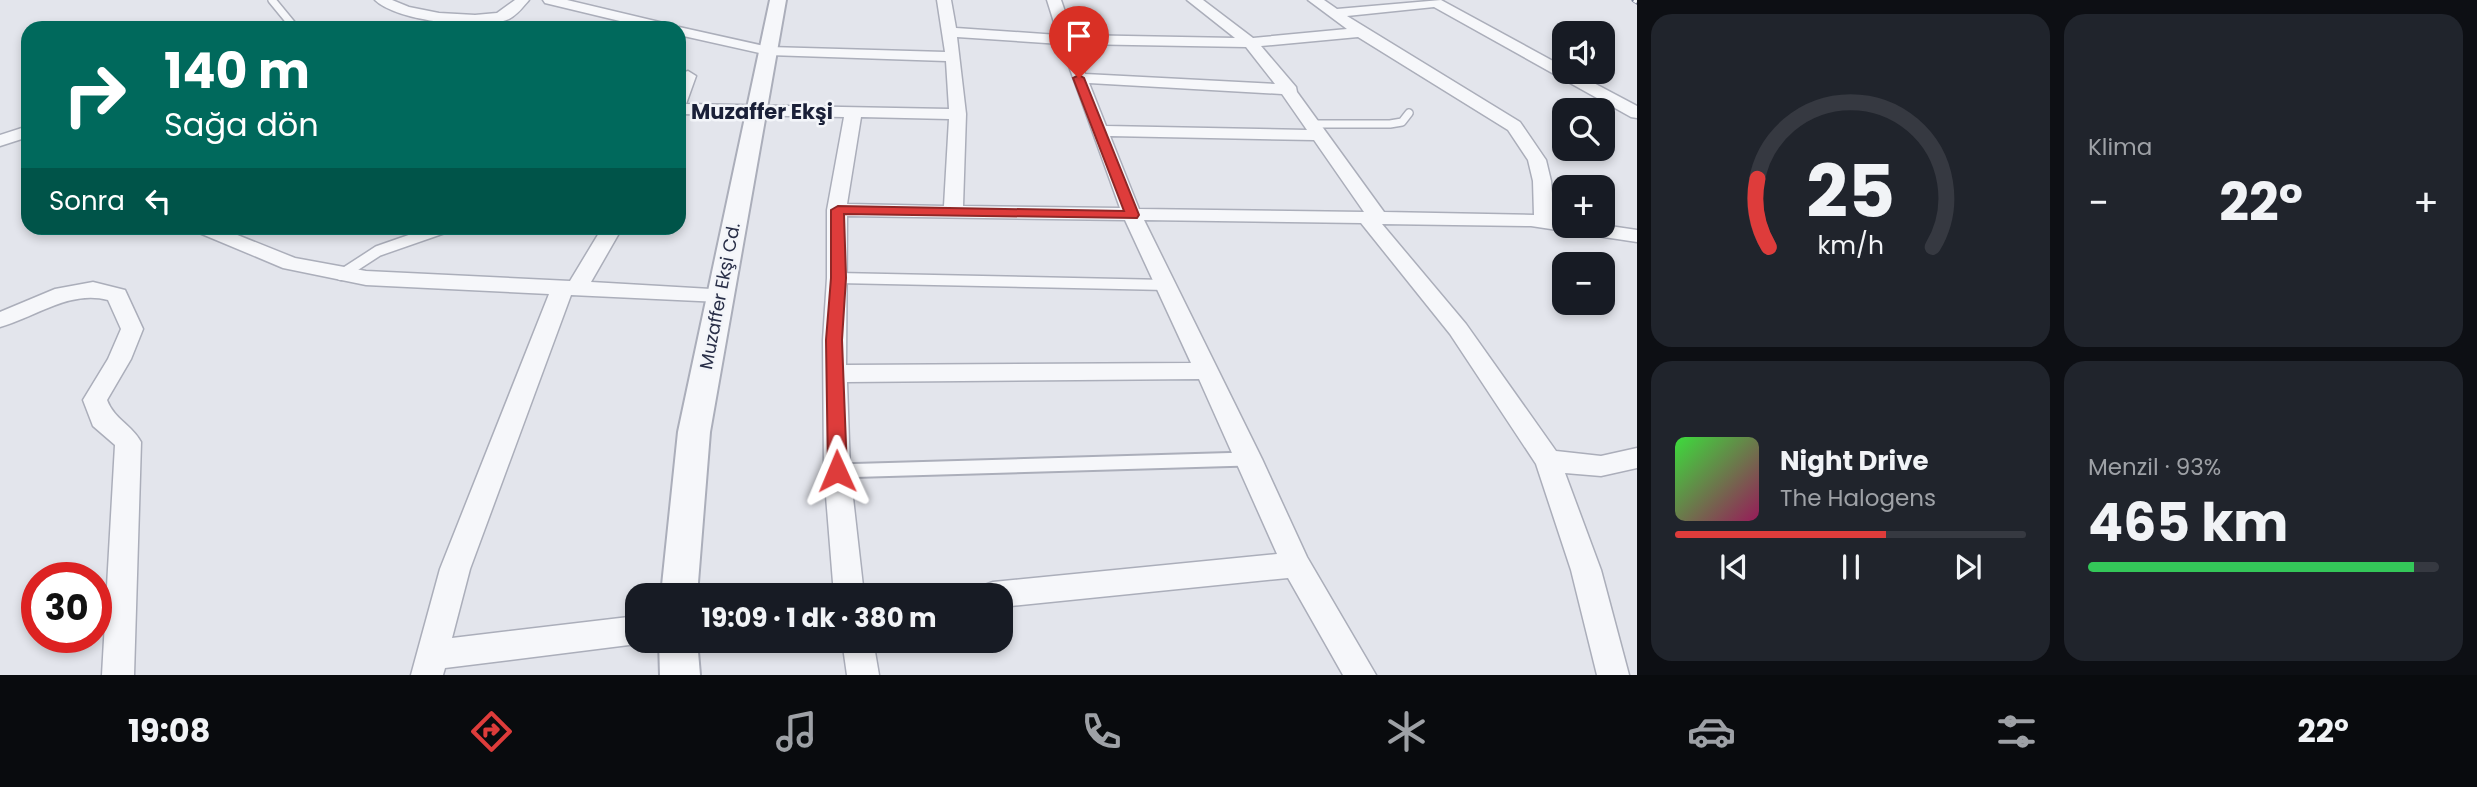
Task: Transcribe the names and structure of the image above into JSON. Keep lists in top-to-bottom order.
{
  "streets": {
    "street": ["Muzaffer Ekşi Cd."]
  },
  "districts": ["Muzaffer Ekşi"],
  "page": {
    "tile": [
      "Klima",
      ["Menzil · 93%", "465 km"]
    ],
    "map_buttons": ["+", "−"],
    "turn": ["140 m", "Sağa dön"],
    "then": "Sonra",
    "heat": ["−", "22°", "+"],
    "song": ["Night Drive", "The Halogens"],
    "limit": "30",
    "trip": "19:09 · 1 dk · 380 m",
    "tabs": ["19:08", "22°"],
    "gauge": ["25", "km/h"]
  }
}
